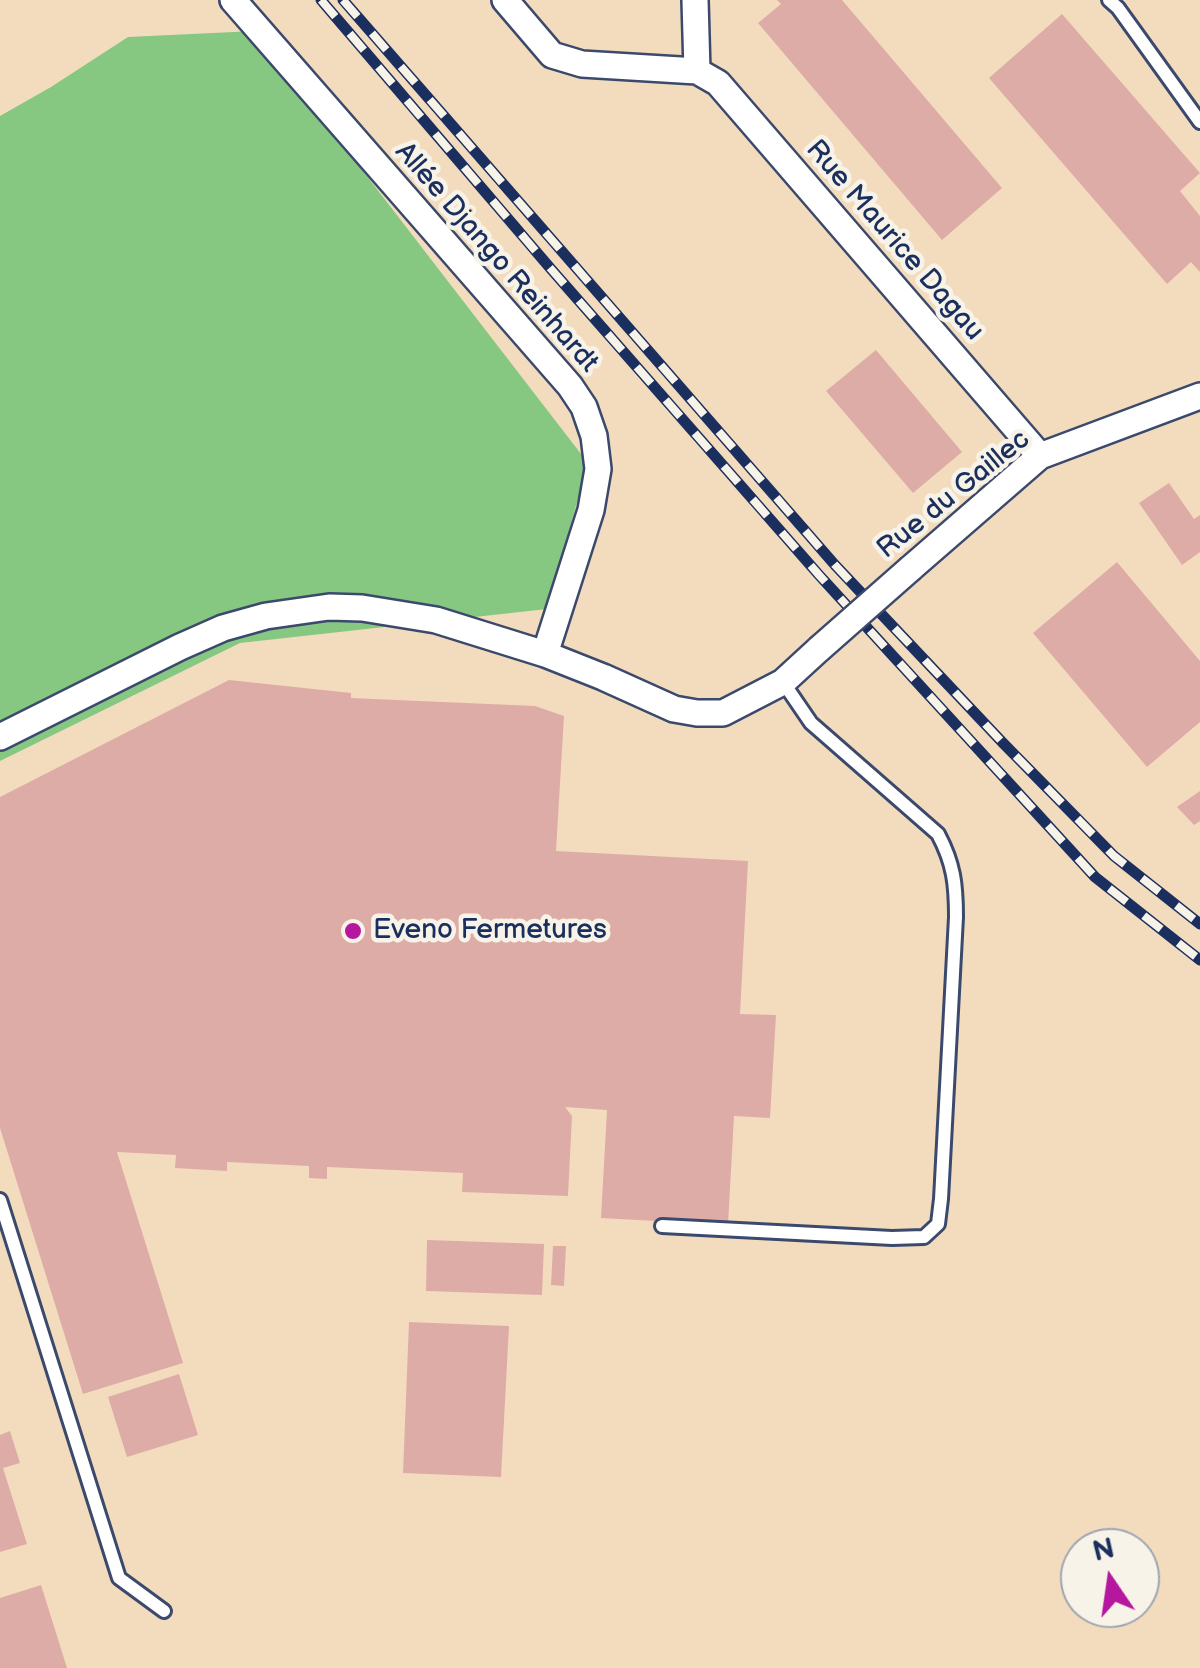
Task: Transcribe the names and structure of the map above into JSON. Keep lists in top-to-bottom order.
{
  "streets": {
    "street": ["Rue Maurice Dagau", "Allée Django Reinhardt", "Rue du Gaillec"]
  },
  "crossings": [
    ["Rue Maurice Dagau", "Rue du Gaillec"],
    ["Allée Django Reinhardt", "Rue du Gaillec"]
  ],
  "places": ["Eveno Fermetures"],
  "north": "top"
}
